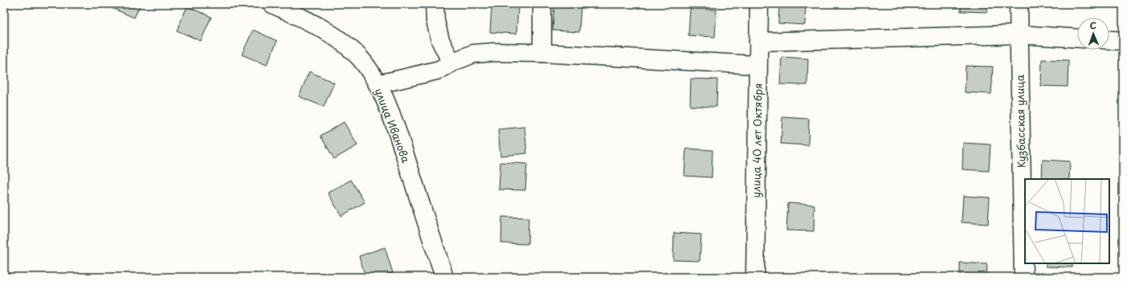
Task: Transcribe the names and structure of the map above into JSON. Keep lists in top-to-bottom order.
{
  "streets": {
    "street": ["Кузбасская улица", "улица Иванова", "улица 40 лет Октября"]
  },
  "north": "top"
}
